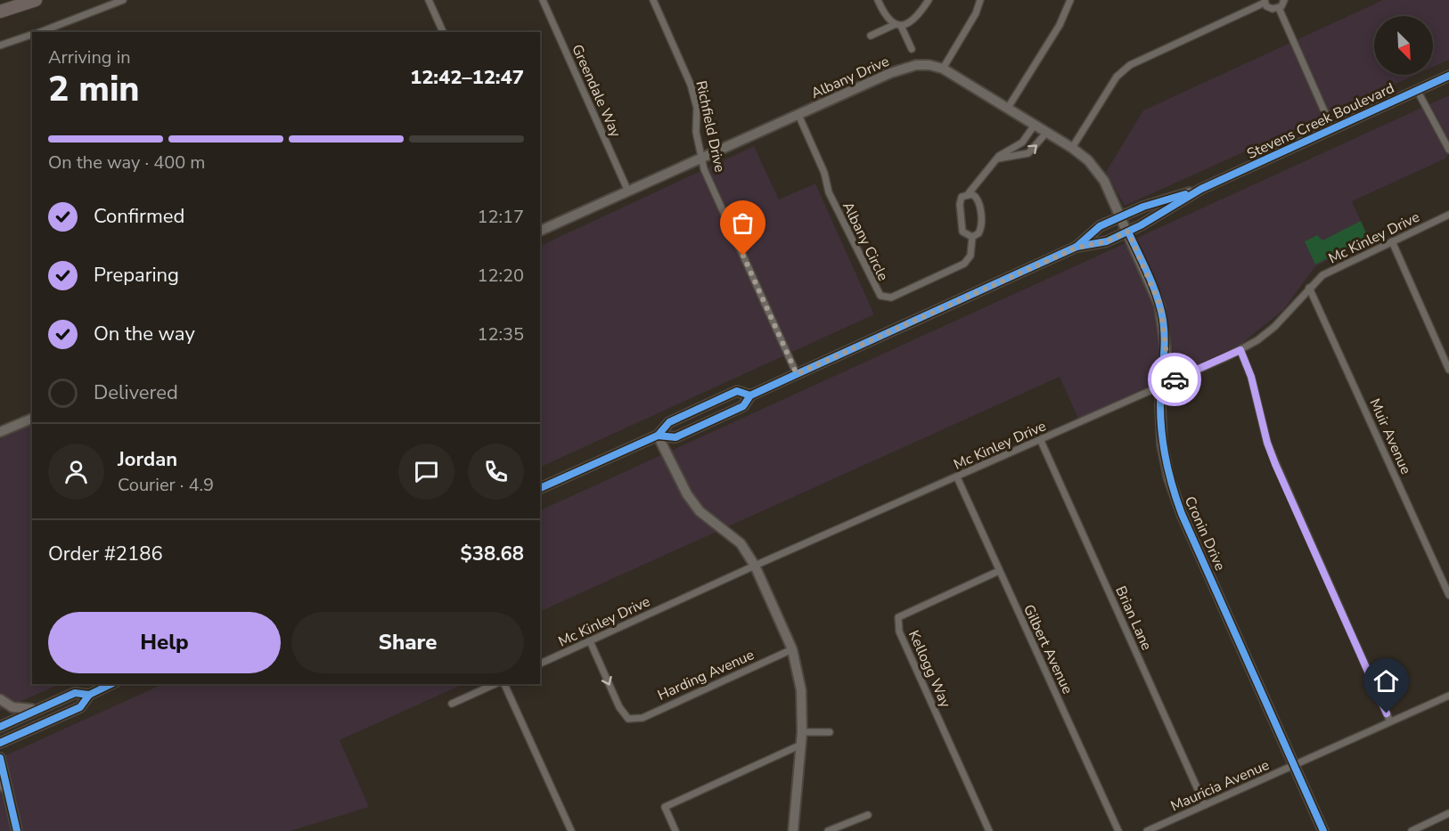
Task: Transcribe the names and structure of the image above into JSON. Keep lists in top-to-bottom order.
{
  "streets": {
    "main road": ["Stevens Creek Boulevard"],
    "street": [
      "Albany Drive",
      "Greendale Way",
      "Richfield Drive",
      "Mc Kinley Drive",
      "Albany Circle",
      "Muir Avenue",
      "Cronin Drive",
      "Brian Lane",
      "Gilbert Avenue",
      "Kellogg Way",
      "Harding Avenue",
      "Mauricia Avenue"
    ]
  },
  "crossings": [
    ["Albany Drive", "Greendale Way"],
    ["Albany Drive", "Stevens Creek Boulevard"],
    ["Albany Drive", "Richfield Drive"],
    ["Albany Drive", "Albany Circle"],
    ["Albany Drive", "Cronin Drive"],
    ["Stevens Creek Boulevard", "Richfield Drive"],
    ["Stevens Creek Boulevard", "Cronin Drive"],
    ["Mc Kinley Drive", "Muir Avenue"],
    ["Mc Kinley Drive", "Cronin Drive"],
    ["Mc Kinley Drive", "Brian Lane"],
    ["Mc Kinley Drive", "Gilbert Avenue"],
    ["Mc Kinley Drive", "Harding Avenue"],
    ["Cronin Drive", "Mauricia Avenue"],
    ["Brian Lane", "Mauricia Avenue"],
    ["Gilbert Avenue", "Kellogg Way"]
  ],
  "north": "bottom right",
  "page": {
    "heading": ["2 min", "Arriving in", "12:42–12:47"],
    "panel": [
      "Jordan",
      "Courier · 4.9",
      "Order #2186",
      "$38.68"
    ],
    "bar": "On the way · 400 m",
    "list": [
      ["Confirmed", "12:17"],
      ["Preparing", "12:20"],
      ["On the way", "12:35"],
      "Delivered"
    ],
    "buttons": ["Help", "Share"]
  }
}
